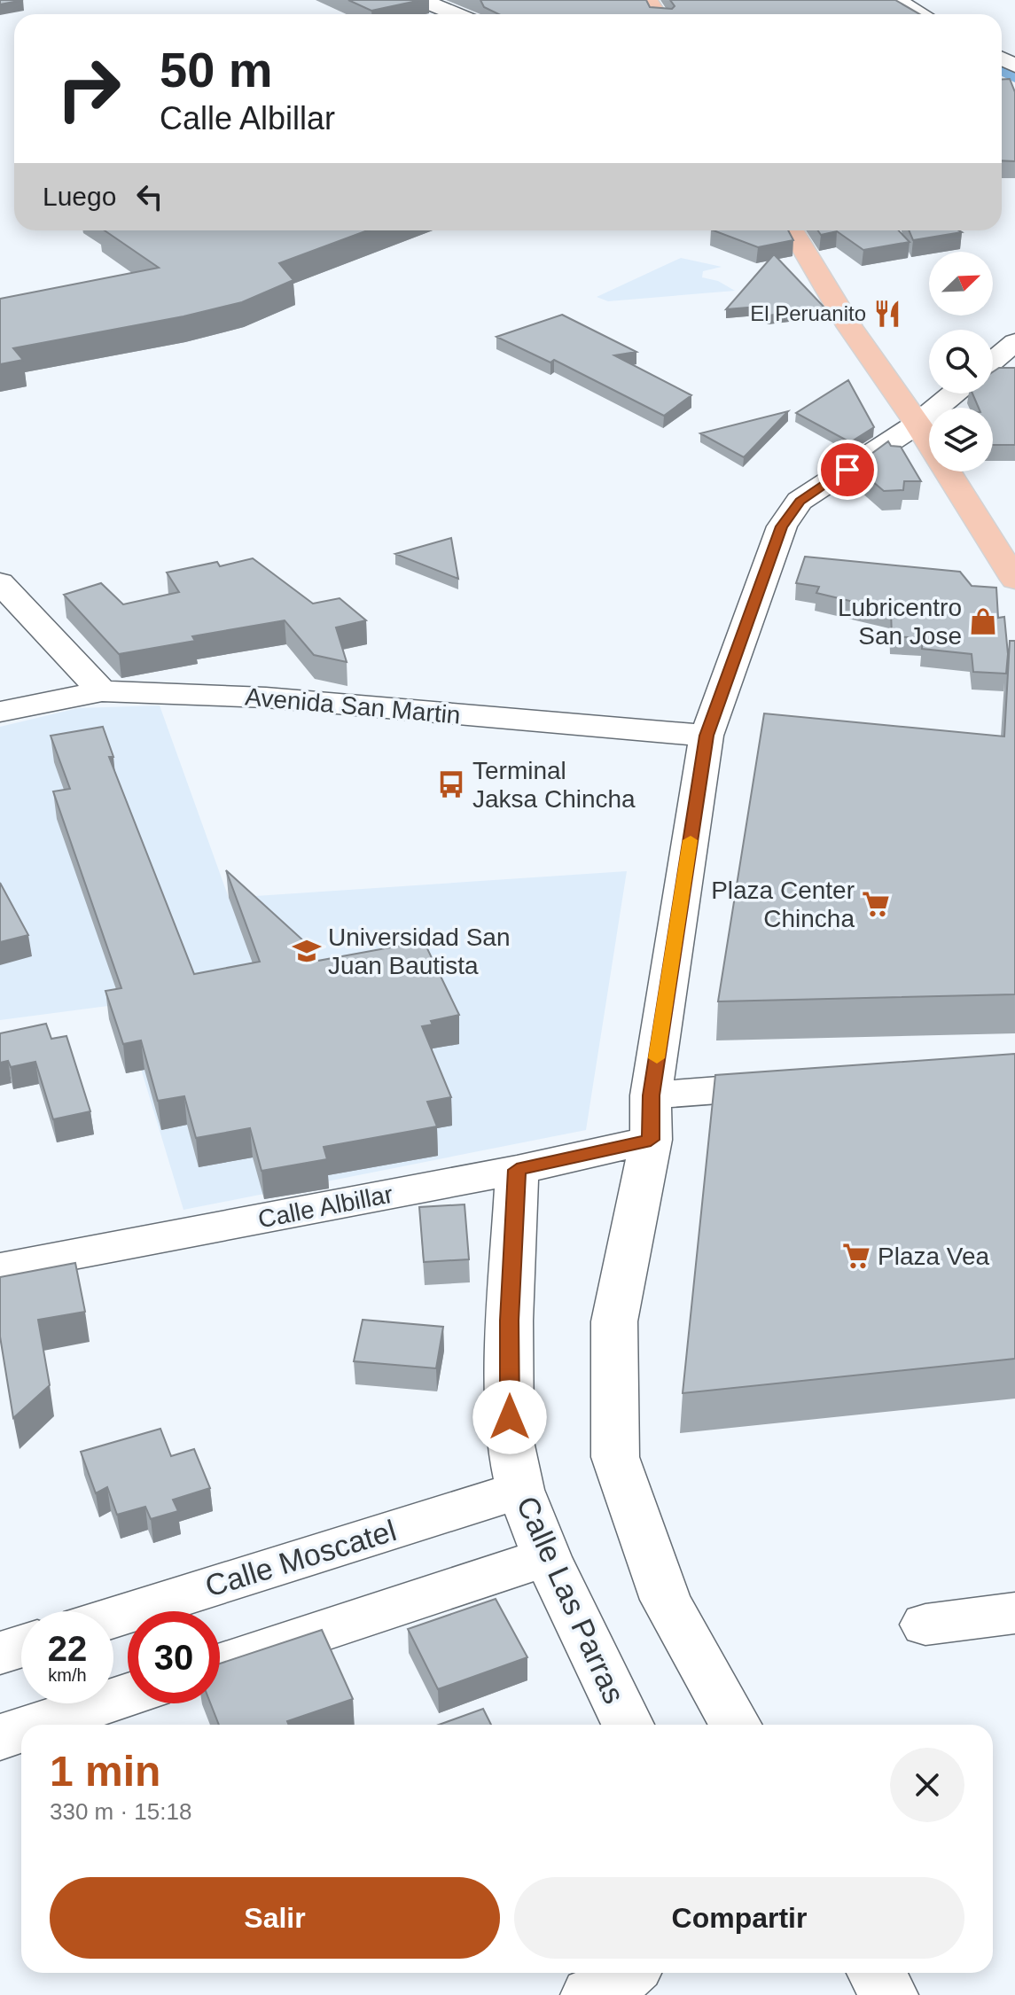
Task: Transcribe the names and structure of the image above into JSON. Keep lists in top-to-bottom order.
{
  "streets": {
    "street": [
      "Avenida San Martin",
      "Calle Albillar",
      "Calle Moscatel",
      "Calle Las Parras"
    ]
  },
  "crossings": [
    ["Calle Albillar", "Calle Las Parras"],
    ["Calle Moscatel", "Calle Las Parras"]
  ],
  "places": {
    "restaurant": ["El Peruanito"],
    "shop": ["Lubricentro San Jose"],
    "bus stop": ["Terminal Jaksa Chincha"],
    "supermarket": ["Plaza Center Chincha", "Plaza Vea"],
    "school or university": ["Universidad San Juan Bautista"]
  },
  "north": "top right",
  "page": {
    "turn": ["50 m", "Calle Albillar"],
    "then": "Luego",
    "speed": "22 km/h",
    "limit": "30",
    "heading": ["1 min", "330 m · 15:18"],
    "buttons": ["Salir", "Compartir"]
  }
}
